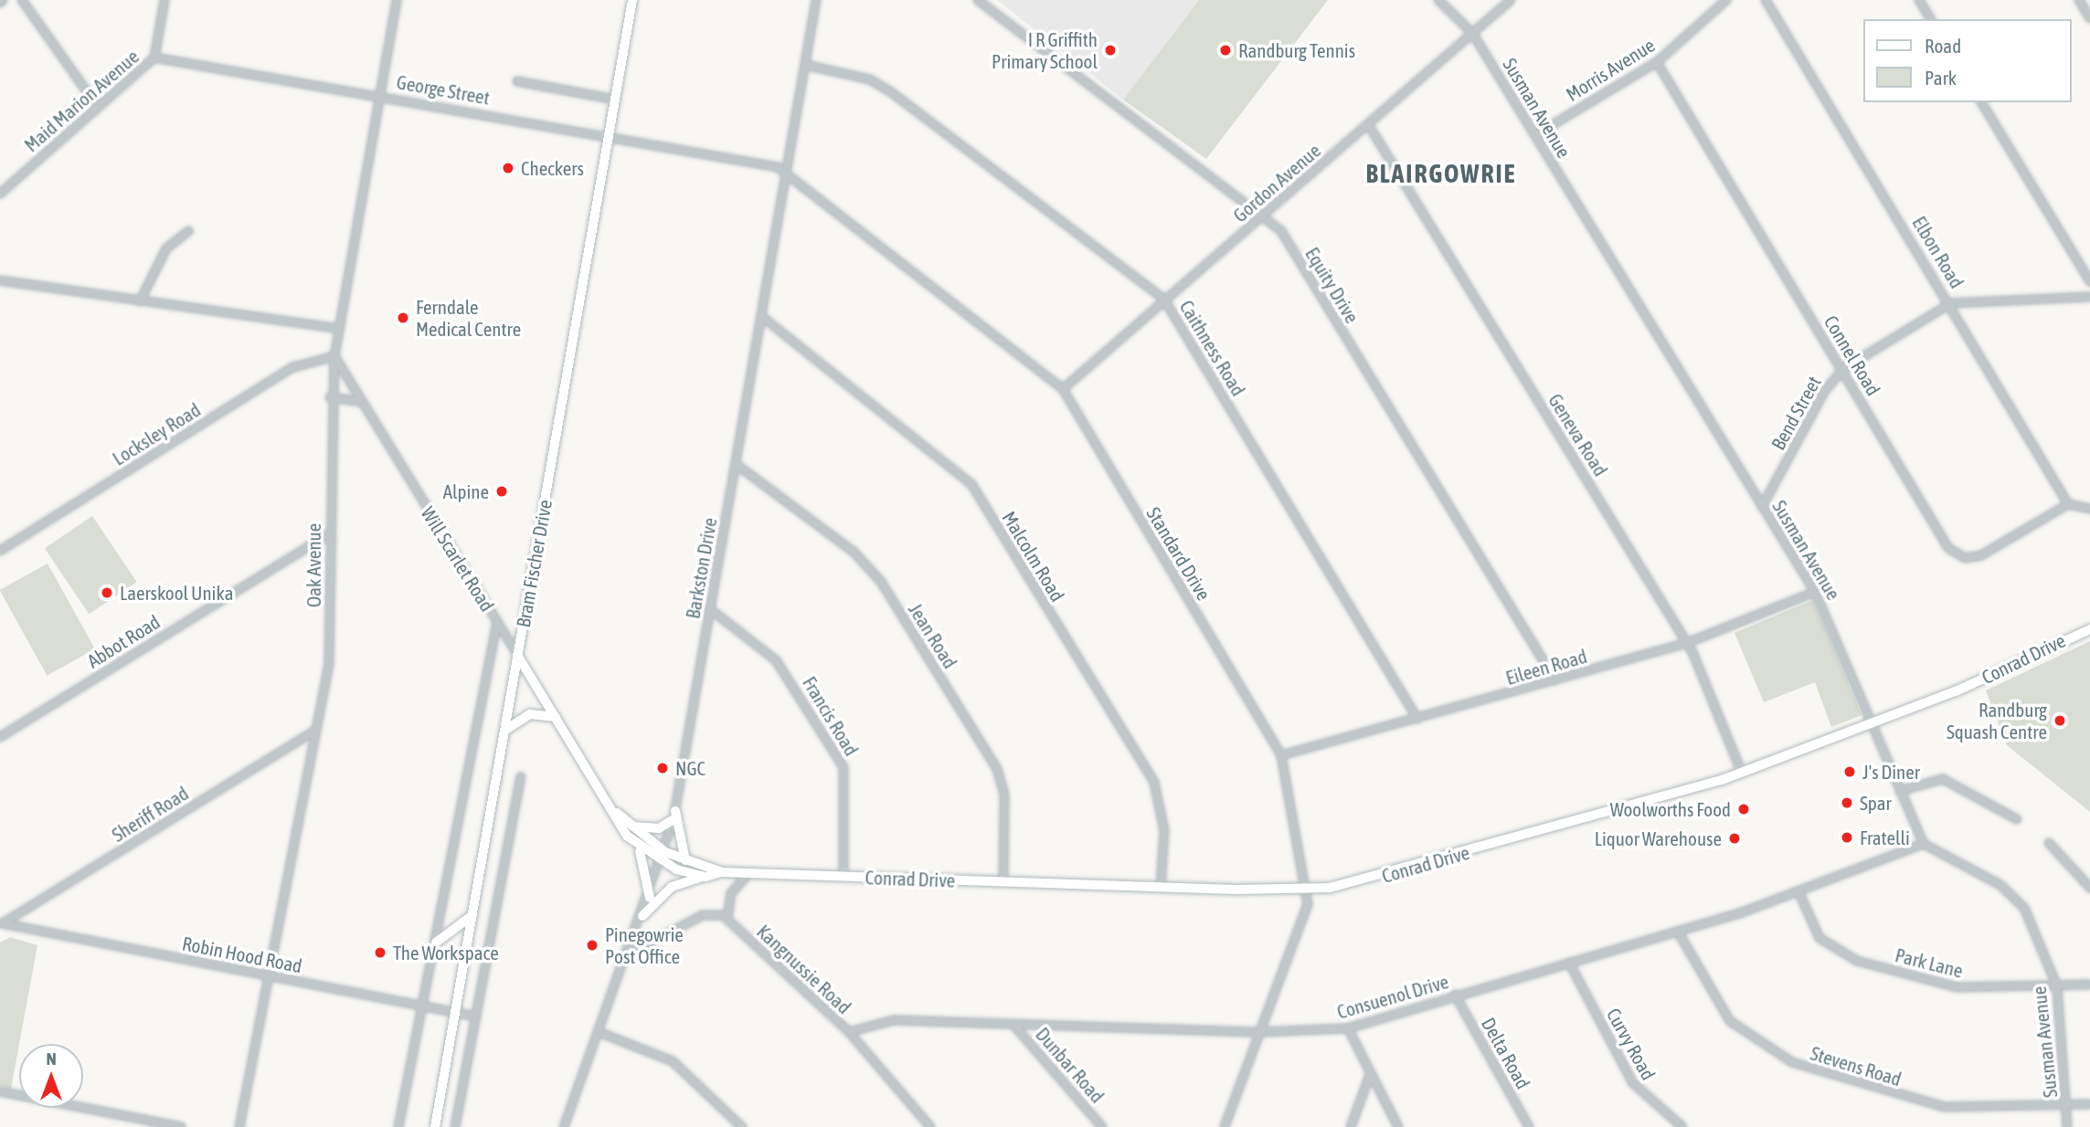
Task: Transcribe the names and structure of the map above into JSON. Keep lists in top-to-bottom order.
{
  "streets": {
    "street": [
      "Morris Avenue",
      "George Street",
      "Maid Marion Avenue",
      "Susman Avenue",
      "Gordon Avenue",
      "Elbon Road",
      "Equity Drive",
      "Caithness Road",
      "Connel Road",
      "Bend Street",
      "Locksley Road",
      "Geneva Road",
      "Standard Drive",
      "Malcolm Road",
      "Will Scarlet Road",
      "Bram Fischer Drive",
      "Oak Avenue",
      "Barkston Drive",
      "Jean Road",
      "Abbot Road",
      "Conrad Drive",
      "Eileen Road",
      "Francis Road",
      "Sheriff Road",
      "Robin Hood Road",
      "Park Lane",
      "Kangnussie Road",
      "Consuenol Drive",
      "Curvy Road",
      "Delta Road",
      "Dunbar Road",
      "Stevens Road"
    ]
  },
  "crossings": [
    ["Morris Avenue", "Susman Avenue"],
    ["Morris Avenue", "Connel Road"],
    ["George Street", "Maid Marion Avenue"],
    ["George Street", "Standard Drive"],
    ["George Street", "Bram Fischer Drive"],
    ["George Street", "Oak Avenue"],
    ["Susman Avenue", "Gordon Avenue"],
    ["Susman Avenue", "Bend Street"],
    ["Susman Avenue", "Conrad Drive"],
    ["Susman Avenue", "Eileen Road"],
    ["Susman Avenue", "Park Lane"],
    ["Susman Avenue", "Consuenol Drive"],
    ["Susman Avenue", "Stevens Road"],
    ["Gordon Avenue", "Equity Drive"],
    ["Gordon Avenue", "Caithness Road"],
    ["Gordon Avenue", "Geneva Road"],
    ["Gordon Avenue", "Standard Drive"],
    ["Elbon Road", "Connel Road"],
    ["Elbon Road", "Bend Street"],
    ["Equity Drive", "Eileen Road"],
    ["Caithness Road", "Barkston Drive"],
    ["Caithness Road", "Eileen Road"],
    ["Connel Road", "Bend Street"],
    ["Locksley Road", "Will Scarlet Road"],
    ["Locksley Road", "Oak Avenue"],
    ["Geneva Road", "Conrad Drive"],
    ["Geneva Road", "Eileen Road"],
    ["Standard Drive", "Barkston Drive"],
    ["Standard Drive", "Conrad Drive"],
    ["Standard Drive", "Eileen Road"],
    ["Standard Drive", "Consuenol Drive"],
    ["Malcolm Road", "Barkston Drive"],
    ["Malcolm Road", "Conrad Drive"],
    ["Will Scarlet Road", "Bram Fischer Drive"],
    ["Will Scarlet Road", "Oak Avenue"],
    ["Will Scarlet Road", "Barkston Drive"],
    ["Will Scarlet Road", "Conrad Drive"],
    ["Bram Fischer Drive", "Robin Hood Road"],
    ["Oak Avenue", "Abbot Road"],
    ["Oak Avenue", "Sheriff Road"],
    ["Oak Avenue", "Robin Hood Road"],
    ["Barkston Drive", "Jean Road"],
    ["Barkston Drive", "Conrad Drive"],
    ["Barkston Drive", "Francis Road"],
    ["Jean Road", "Conrad Drive"],
    ["Conrad Drive", "Francis Road"],
    ["Sheriff Road", "Robin Hood Road"],
    ["Park Lane", "Consuenol Drive"],
    ["Kangnussie Road", "Consuenol Drive"],
    ["Consuenol Drive", "Curvy Road"],
    ["Consuenol Drive", "Delta Road"],
    ["Consuenol Drive", "Dunbar Road"],
    ["Consuenol Drive", "Stevens Road"]
  ],
  "districts": ["BLAIRGOWRIE"],
  "places": [
    "I R Griffith Primary School",
    "Randburg Tennis",
    "Checkers",
    "Ferndale Medical Centre",
    "Alpine",
    "Laerskool Unika",
    "Randburg Squash Centre",
    "NGC",
    "J's Diner",
    "Spar",
    "Woolworths Food",
    "Fratelli",
    "Liquor Warehouse",
    "Pinegowrie Post Office",
    "The Workspace"
  ],
  "legend": ["Road", "Park"],
  "north": "top"
}
